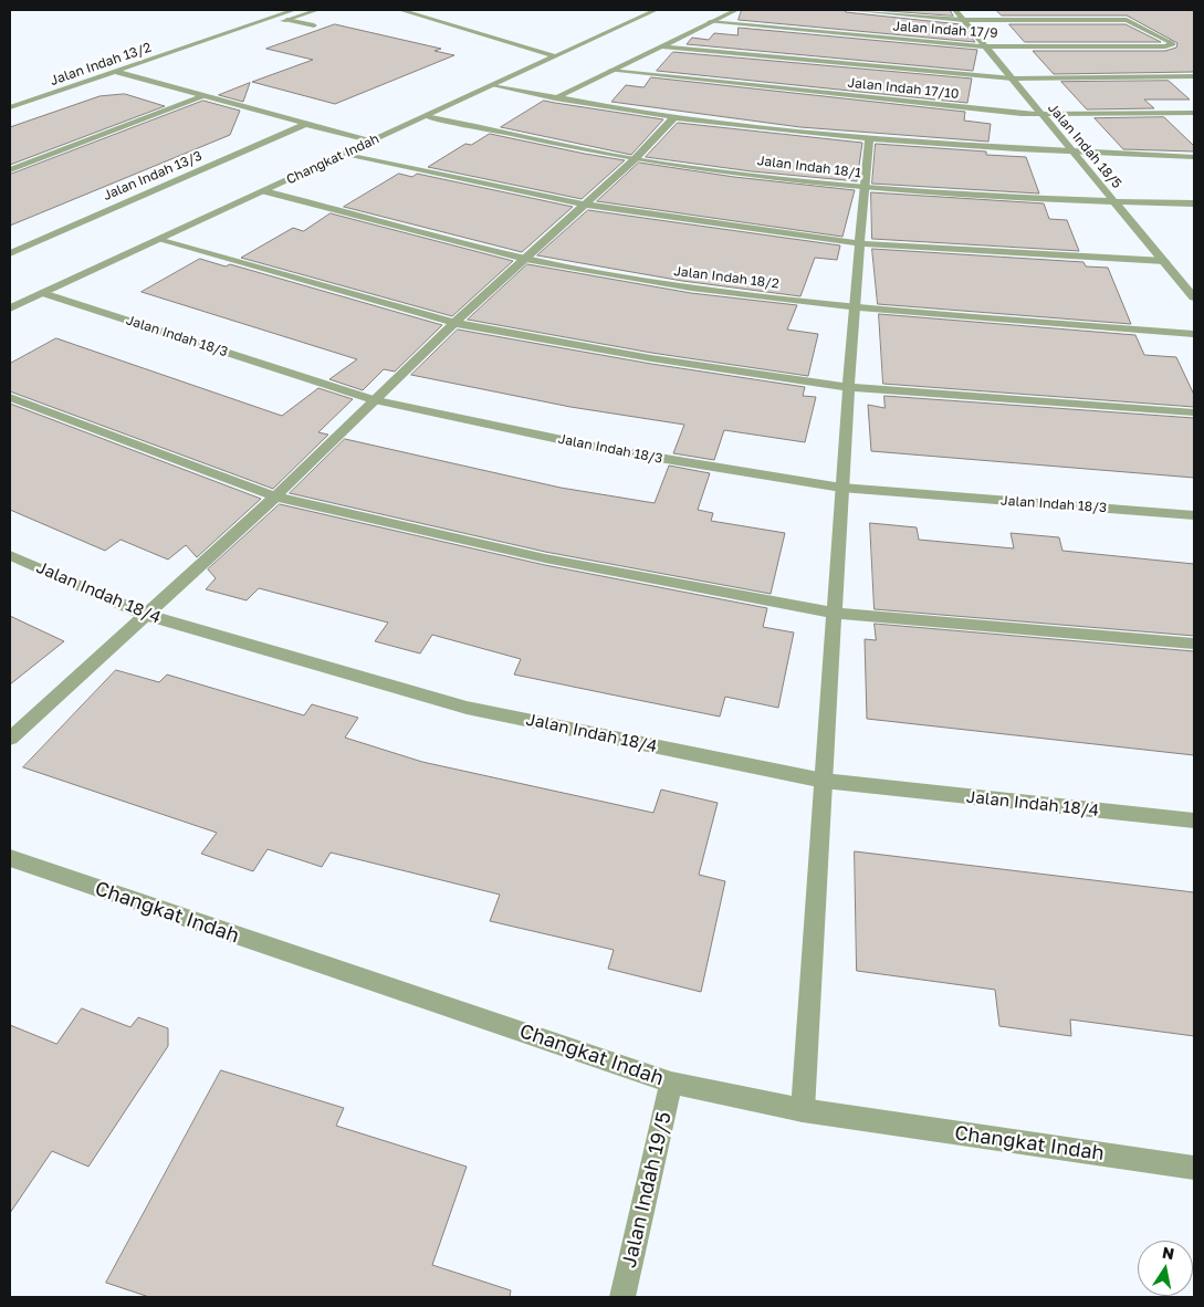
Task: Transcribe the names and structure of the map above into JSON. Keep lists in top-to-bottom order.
{
  "streets": {
    "street": [
      "Jalan Indah 17/9",
      "Jalan Indah 13/2",
      "Jalan Indah 17/10",
      "Jalan Indah 18/5",
      "Changkat Indah",
      "Jalan Indah 18/1",
      "Jalan Indah 13/3",
      "Jalan Indah 18/2",
      "Jalan Indah 18/3",
      "Jalan Indah 18/4",
      "Jalan Indah 19/5"
    ]
  },
  "crossings": [
    ["Jalan Indah 17/9", "Jalan Indah 18/5"],
    ["Jalan Indah 17/10", "Jalan Indah 18/5"],
    ["Jalan Indah 18/5", "Jalan Indah 18/1"],
    ["Changkat Indah", "Jalan Indah 18/1"],
    ["Changkat Indah", "Jalan Indah 18/2"],
    ["Changkat Indah", "Jalan Indah 18/3"],
    ["Changkat Indah", "Jalan Indah 19/5"]
  ],
  "north": "top"
}
